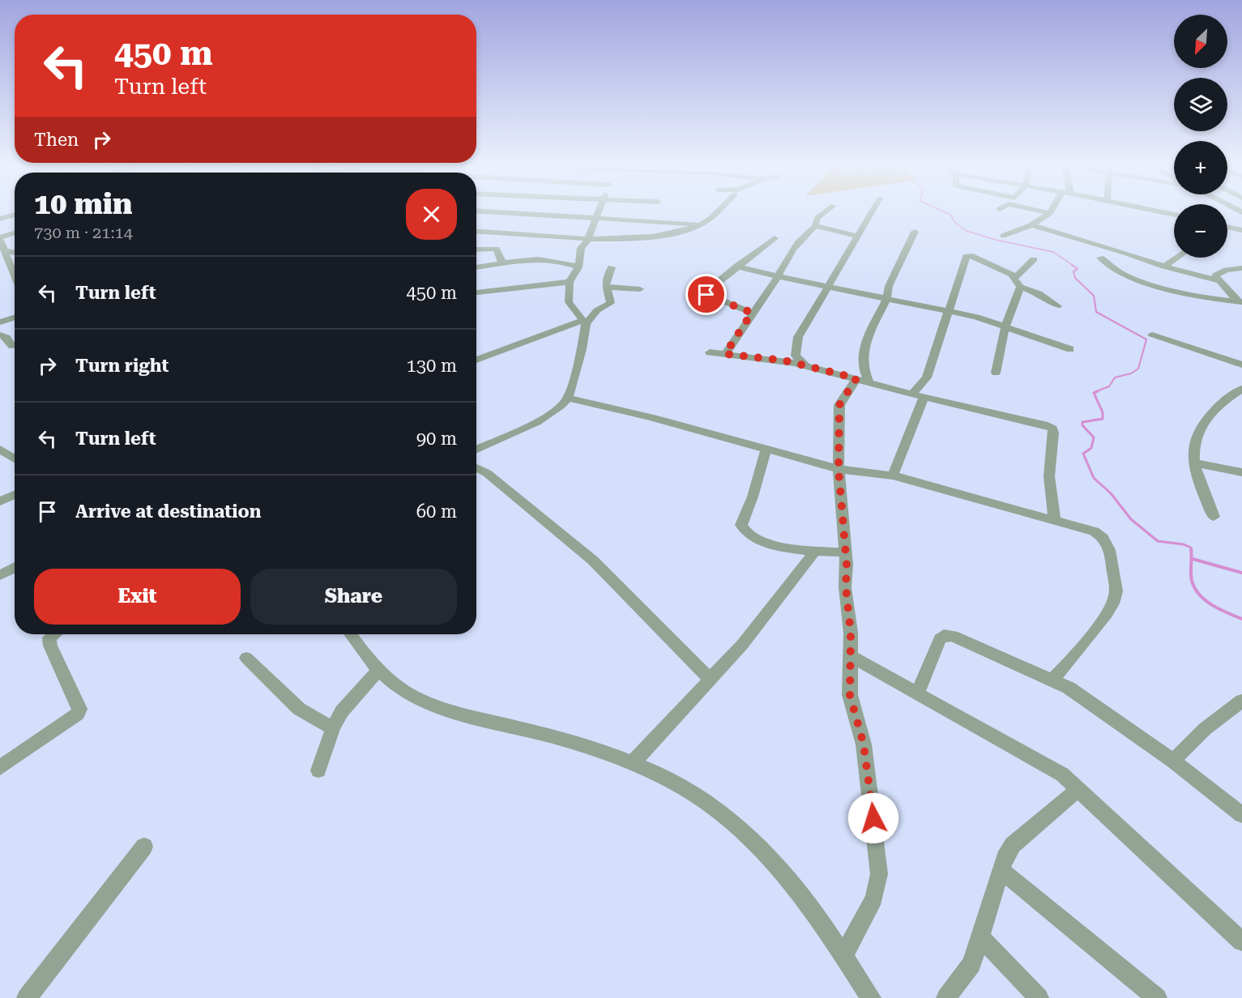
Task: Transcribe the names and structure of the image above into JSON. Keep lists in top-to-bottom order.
{
  "north": "bottom left",
  "page": {
    "map_buttons": ["+", "−"],
    "turn": ["450 m", "Turn left"],
    "then": "Then",
    "heading": ["10 min", "730 m · 21:14"],
    "list": [
      {
        "name": "Turn left",
        "value": "450 m"
      },
      {
        "name": "Turn right",
        "value": "130 m"
      },
      {
        "name": "Turn left",
        "value": "90 m"
      },
      {
        "name": "Arrive at destination",
        "value": "60 m"
      }
    ],
    "buttons": ["Exit", "Share"]
  }
}
